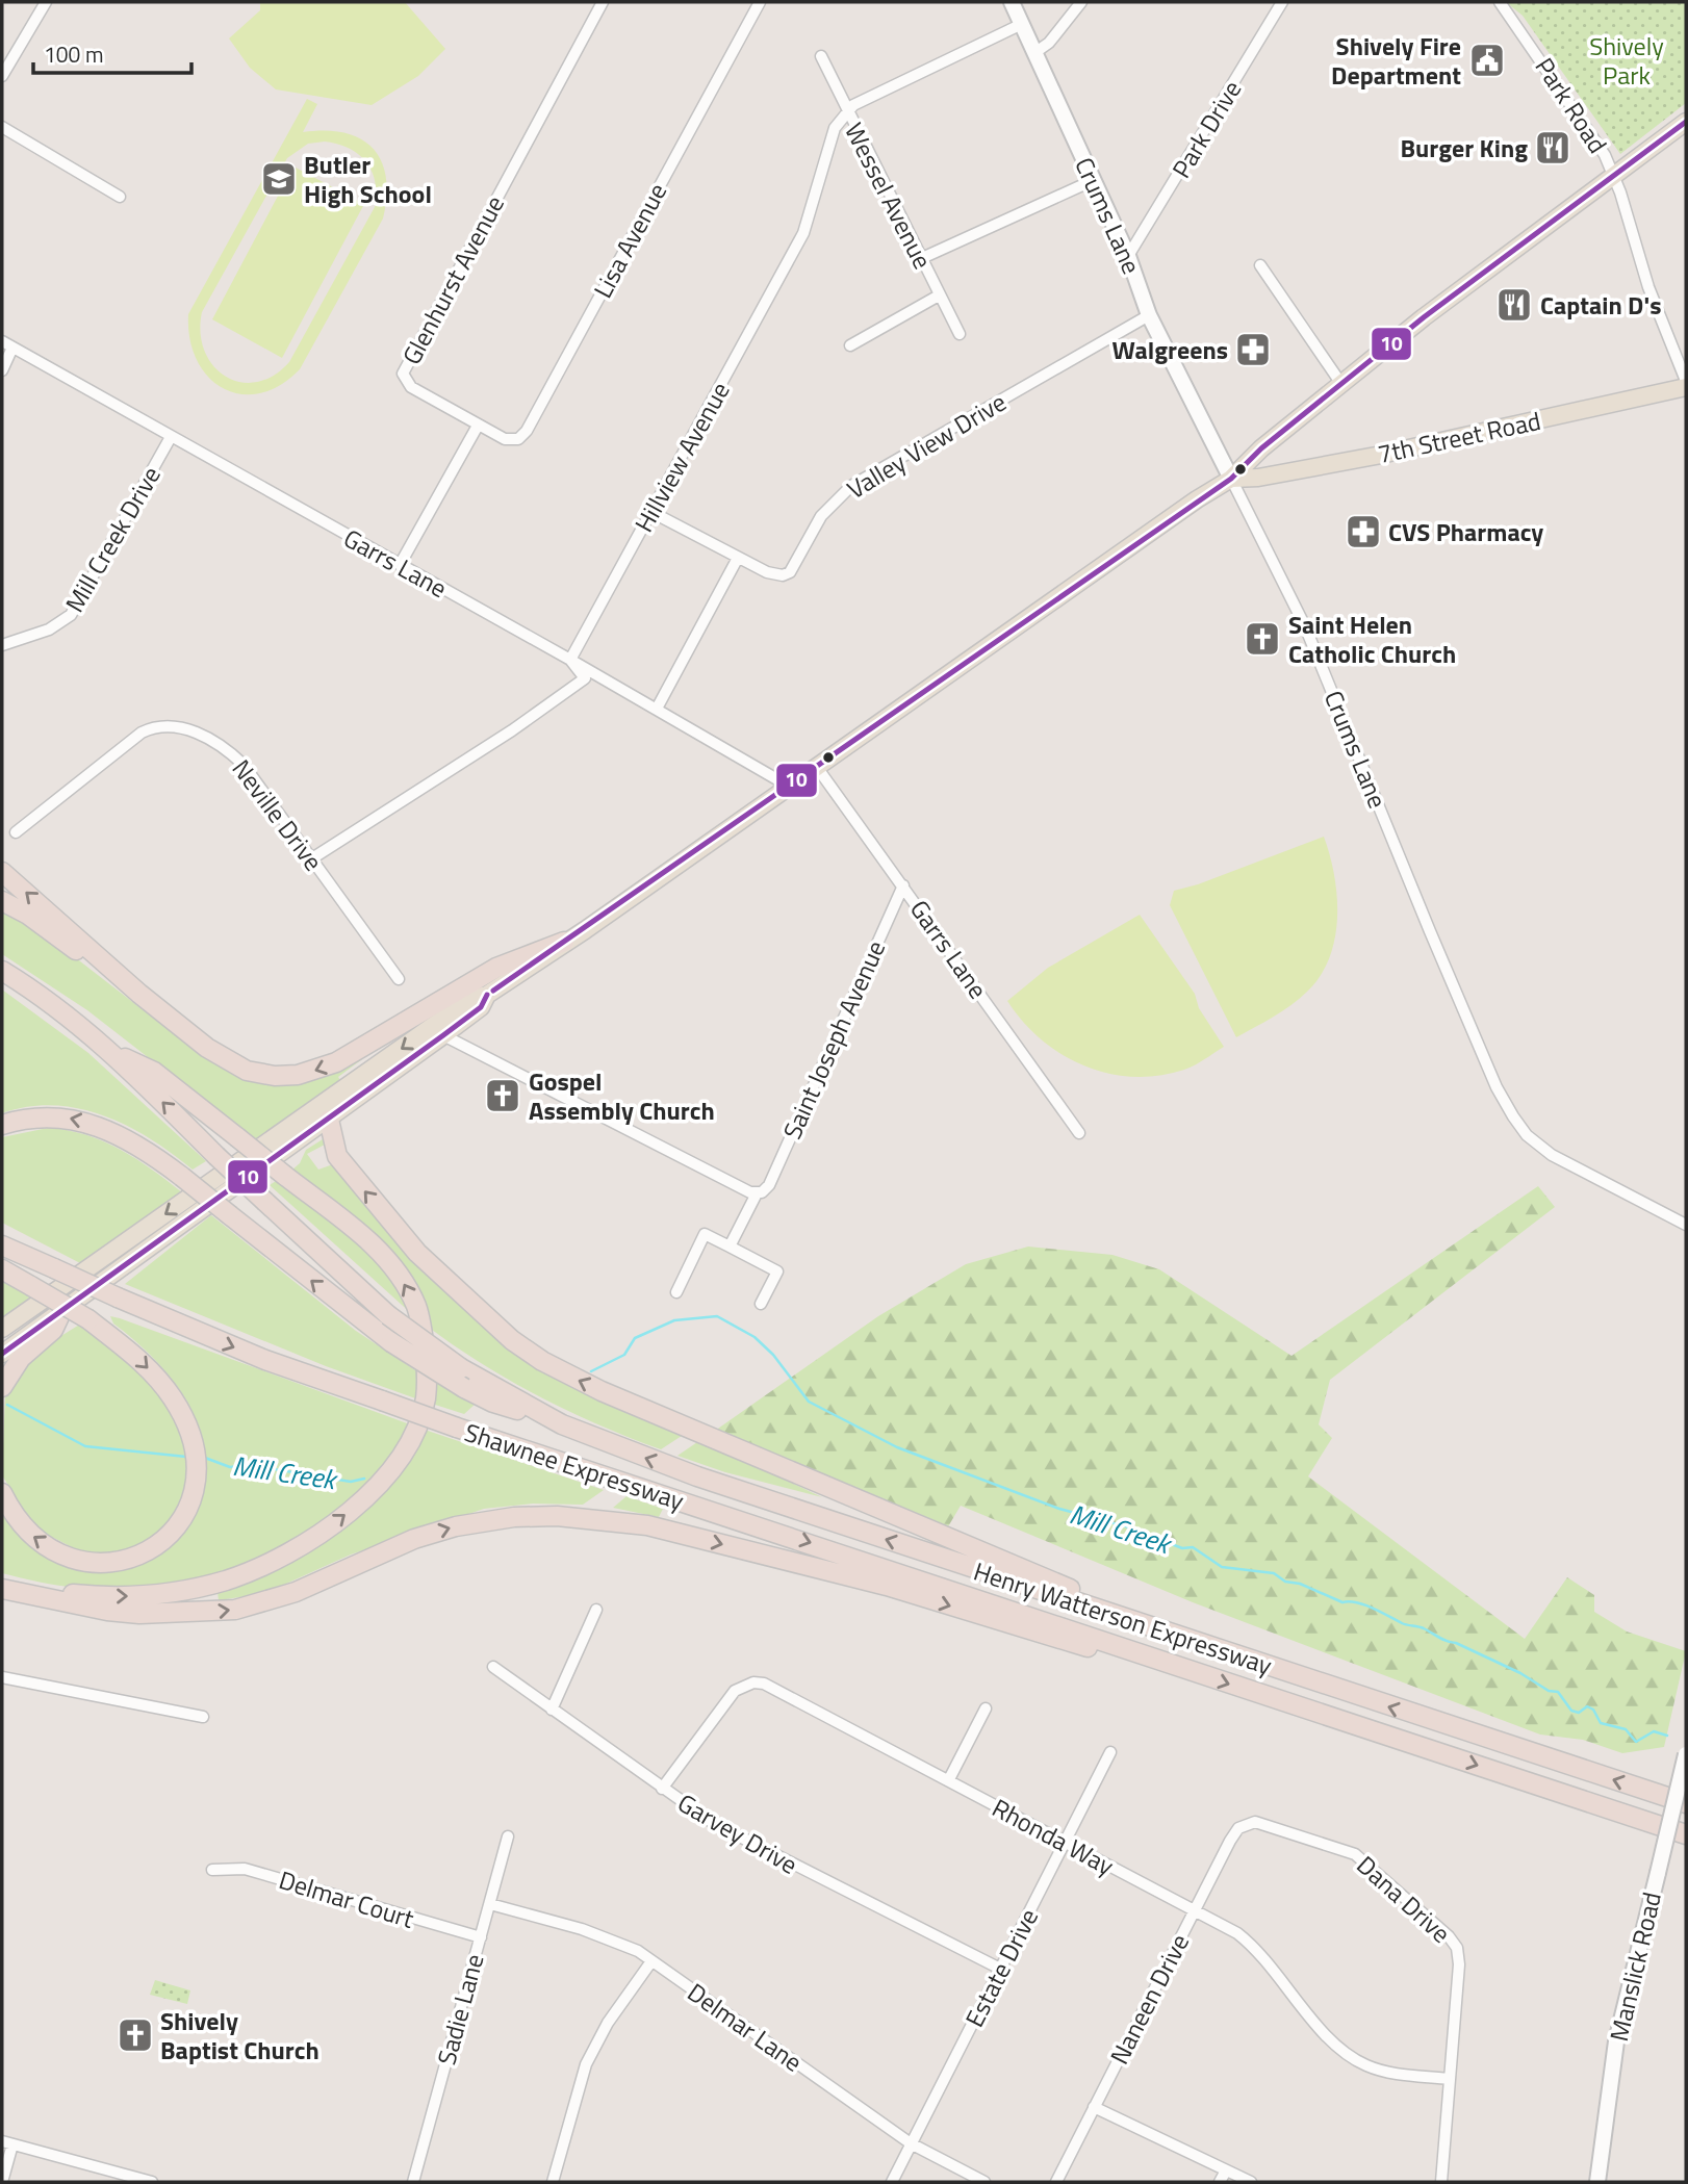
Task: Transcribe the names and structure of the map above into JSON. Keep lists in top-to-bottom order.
{
  "streets": {
    "highway": ["Shawnee Expressway", "Henry Watterson Expressway"],
    "main road": ["Crums Lane", "7th Street Road", "Manslick Road"],
    "street": [
      "Park Road",
      "Park Drive",
      "Wessel Avenue",
      "Lisa Avenue",
      "Glenhurst Avenue",
      "Valley View Drive",
      "Hillview Avenue",
      "Mill Creek Drive",
      "Garrs Lane",
      "Neville Drive",
      "Saint Joseph Avenue",
      "Garvey Drive",
      "Rhonda Way",
      "Delmar Court",
      "Dana Drive",
      "Estate Drive",
      "Naneen Drive",
      "Sadie Lane",
      "Delmar Lane"
    ]
  },
  "crossings": [
    ["Park Drive", "Crums Lane"],
    ["Wessel Avenue", "Hillview Avenue"],
    ["Crums Lane", "7th Street Road"],
    ["Crums Lane", "Valley View Drive"],
    ["Crums Lane", "Hillview Avenue"],
    ["Lisa Avenue", "Glenhurst Avenue"],
    ["Valley View Drive", "Hillview Avenue"],
    ["Hillview Avenue", "Garrs Lane"],
    ["Mill Creek Drive", "Garrs Lane"],
    ["Garrs Lane", "Saint Joseph Avenue"],
    ["Shawnee Expressway", "Henry Watterson Expressway"],
    ["Garvey Drive", "Rhonda Way"],
    ["Garvey Drive", "Estate Drive"],
    ["Rhonda Way", "Dana Drive"],
    ["Rhonda Way", "Estate Drive"],
    ["Rhonda Way", "Naneen Drive"],
    ["Delmar Court", "Sadie Lane"],
    ["Dana Drive", "Naneen Drive"],
    ["Estate Drive", "Delmar Lane"],
    ["Sadie Lane", "Delmar Lane"]
  ],
  "water": ["Mill Creek"],
  "parks": ["Shively Park"],
  "places": {
    "public building": ["Shively Fire Department"],
    "restaurant": ["Burger King", "Captain D's"],
    "school or university": ["Butler High School"],
    "pharmacy": ["Walgreens", "CVS Pharmacy"],
    "church": ["Saint Helen Catholic Church", "Gospel Assembly Church", "Shively Baptist Church"]
  },
  "lines": ["transit line 10"],
  "scale_bar": "100 m"
}
